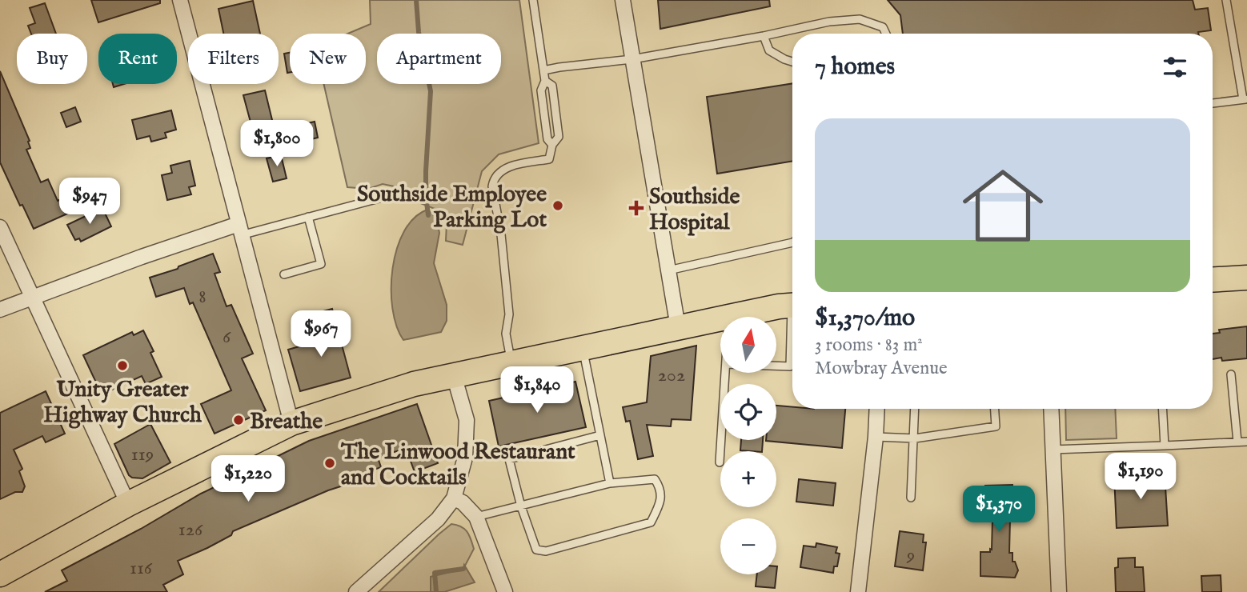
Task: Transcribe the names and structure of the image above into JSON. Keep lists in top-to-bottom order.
{
  "places": {
    "other": [
      "Southside Employee Parking Lot",
      "Unity Greater Highway Church",
      "Breathe",
      "The Linwood Restaurant and Cocktails"
    ],
    "health": ["Southside Hospital"]
  },
  "house_numbers": [
    "8",
    "6",
    "202",
    "119",
    "126",
    "9",
    "116"
  ],
  "north": "top",
  "page": {
    "chip": [
      "Buy",
      "Rent",
      "Filters",
      "New",
      "Apartment"
    ],
    "heading": "7 homes",
    "list": [
      {
        "name": "$1,370/mo",
        "note": "3 rooms · 83 m² · Mowbray Avenue"
      }
    ],
    "price": [
      "$1,800",
      "$947",
      "$967",
      "$1,840",
      "$1,190",
      "$1,220",
      "$1,370"
    ],
    "map_buttons": ["+", "−"]
  }
}
